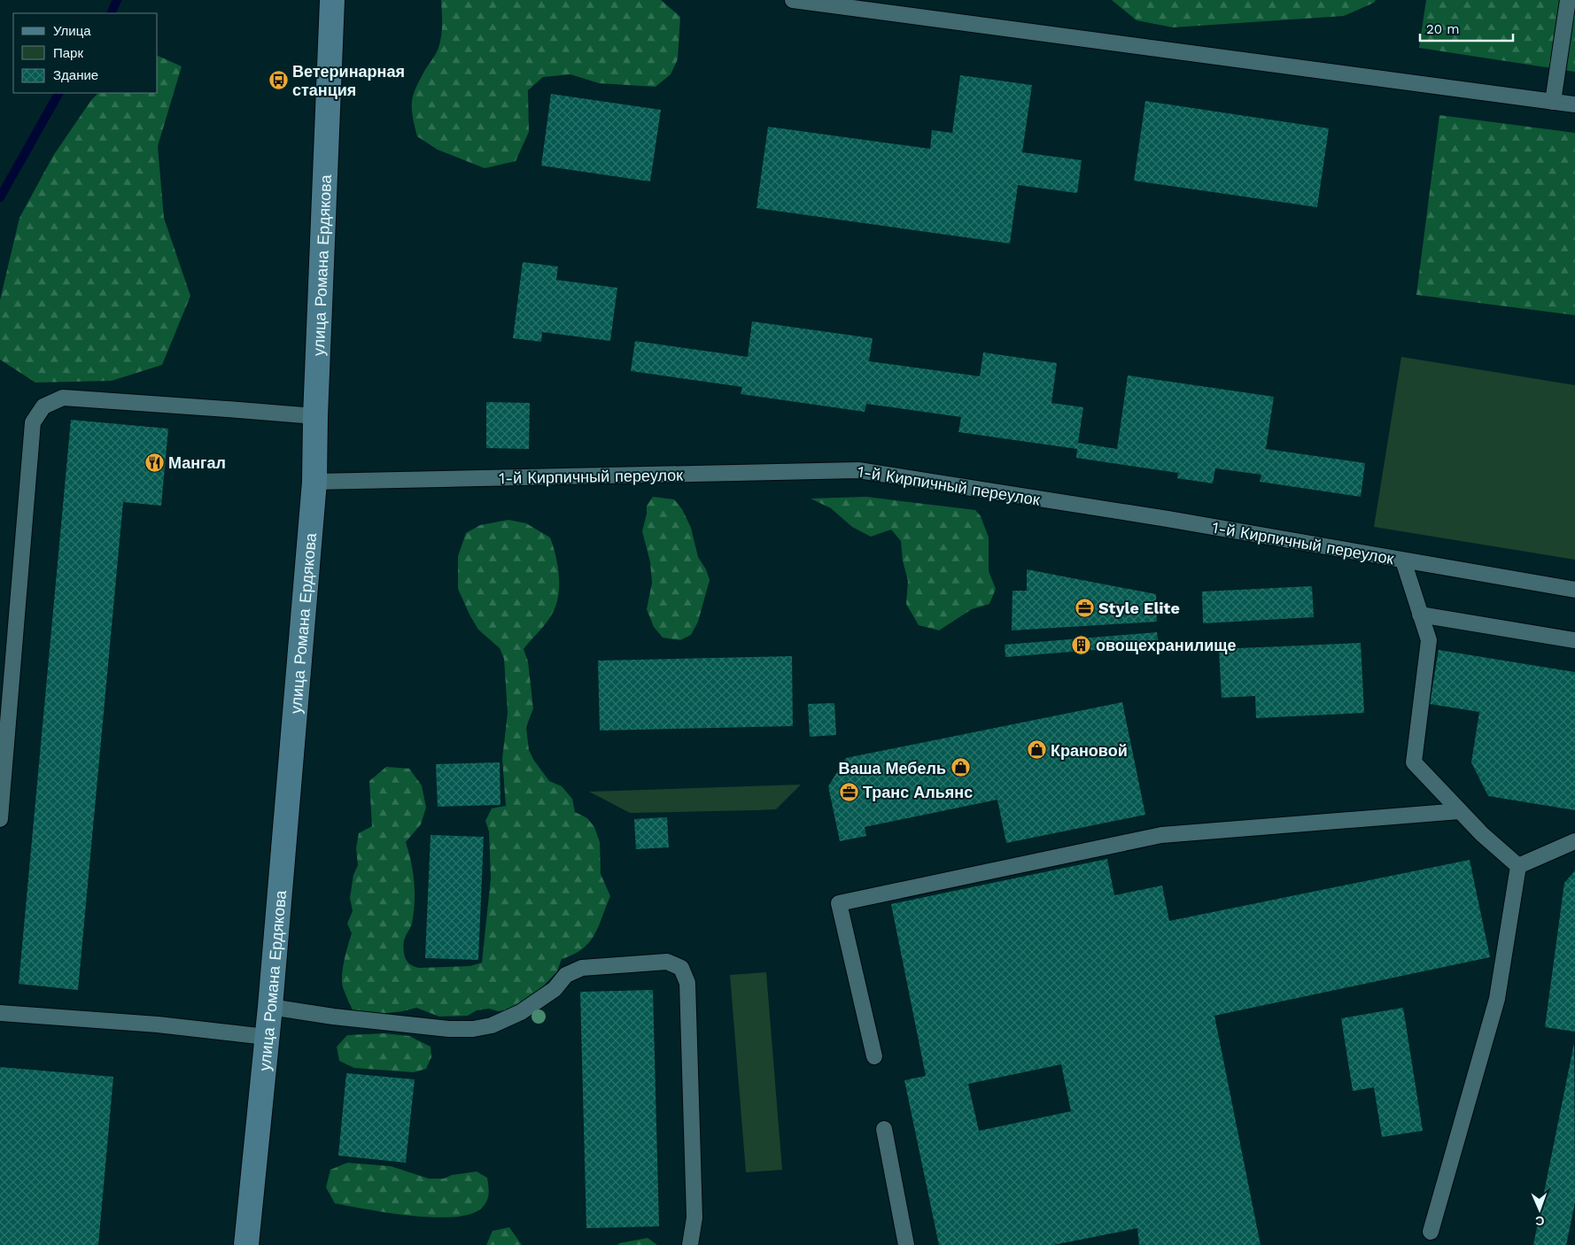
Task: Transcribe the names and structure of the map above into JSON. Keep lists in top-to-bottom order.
{
  "streets": {
    "street": ["улица Романа Ердякова"],
    "lane": ["1-й Кирпичный переулок"]
  },
  "crossings": [
    ["улица Романа Ердякова", "1-й Кирпичный переулок"]
  ],
  "places": {
    "bus stop": ["Ветеринарная станция"],
    "restaurant": ["Мангал"],
    "office": ["Style Elite", "Транс Альянс"],
    "building": ["овощехранилище"],
    "shop": ["Крановой", "Ваша Мебель"]
  },
  "legend": ["Улица", "Парк", "Здание"],
  "scale_bar": "20 m",
  "north": "bottom"
}
